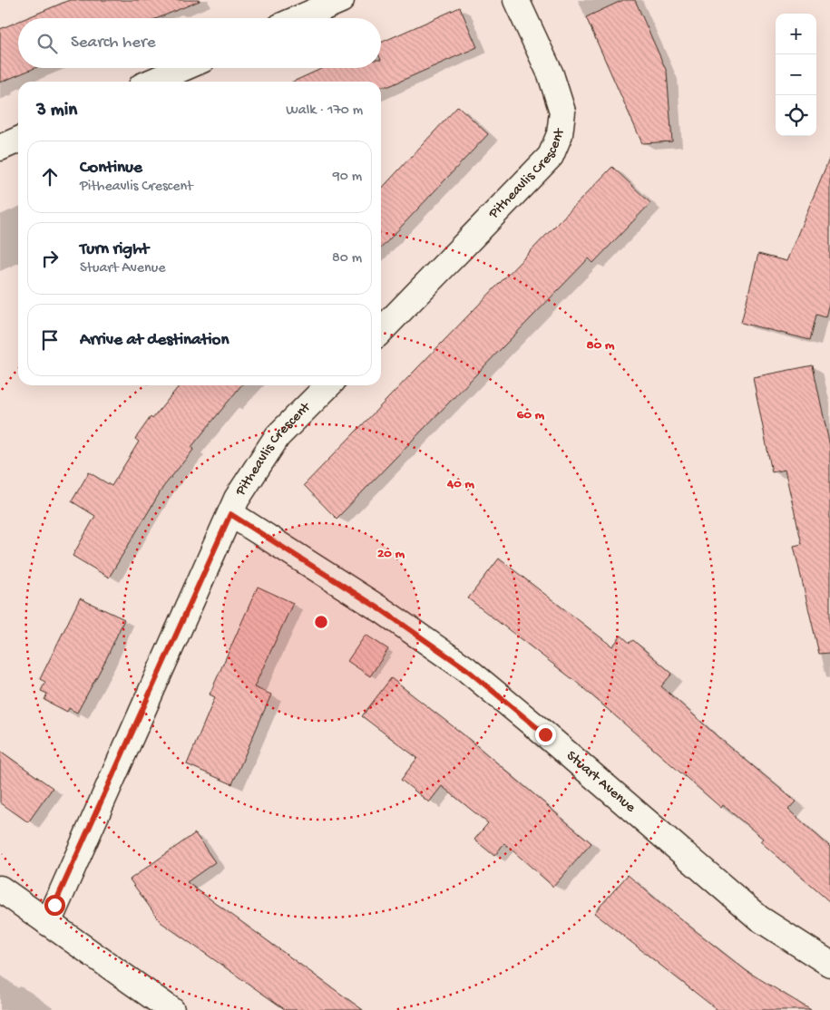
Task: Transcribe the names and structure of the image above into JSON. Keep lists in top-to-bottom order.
{
  "streets": {
    "street": ["Pitheavlis Crescent", "Stuart Avenue"]
  },
  "crossings": [
    ["Pitheavlis Crescent", "Stuart Avenue"]
  ],
  "page": {
    "map_buttons": ["+", "−"],
    "search": "Search here",
    "heading": ["3 min", "Walk · 170 m"],
    "list": [
      ["Continue", "Pitheavlis Crescent", "90 m"],
      ["Turn right", "Stuart Avenue", "80 m"],
      "Arrive at destination"
    ]
  },
  "rings": [
    "80 m",
    "60 m",
    "40 m",
    "20 m"
  ]
}
